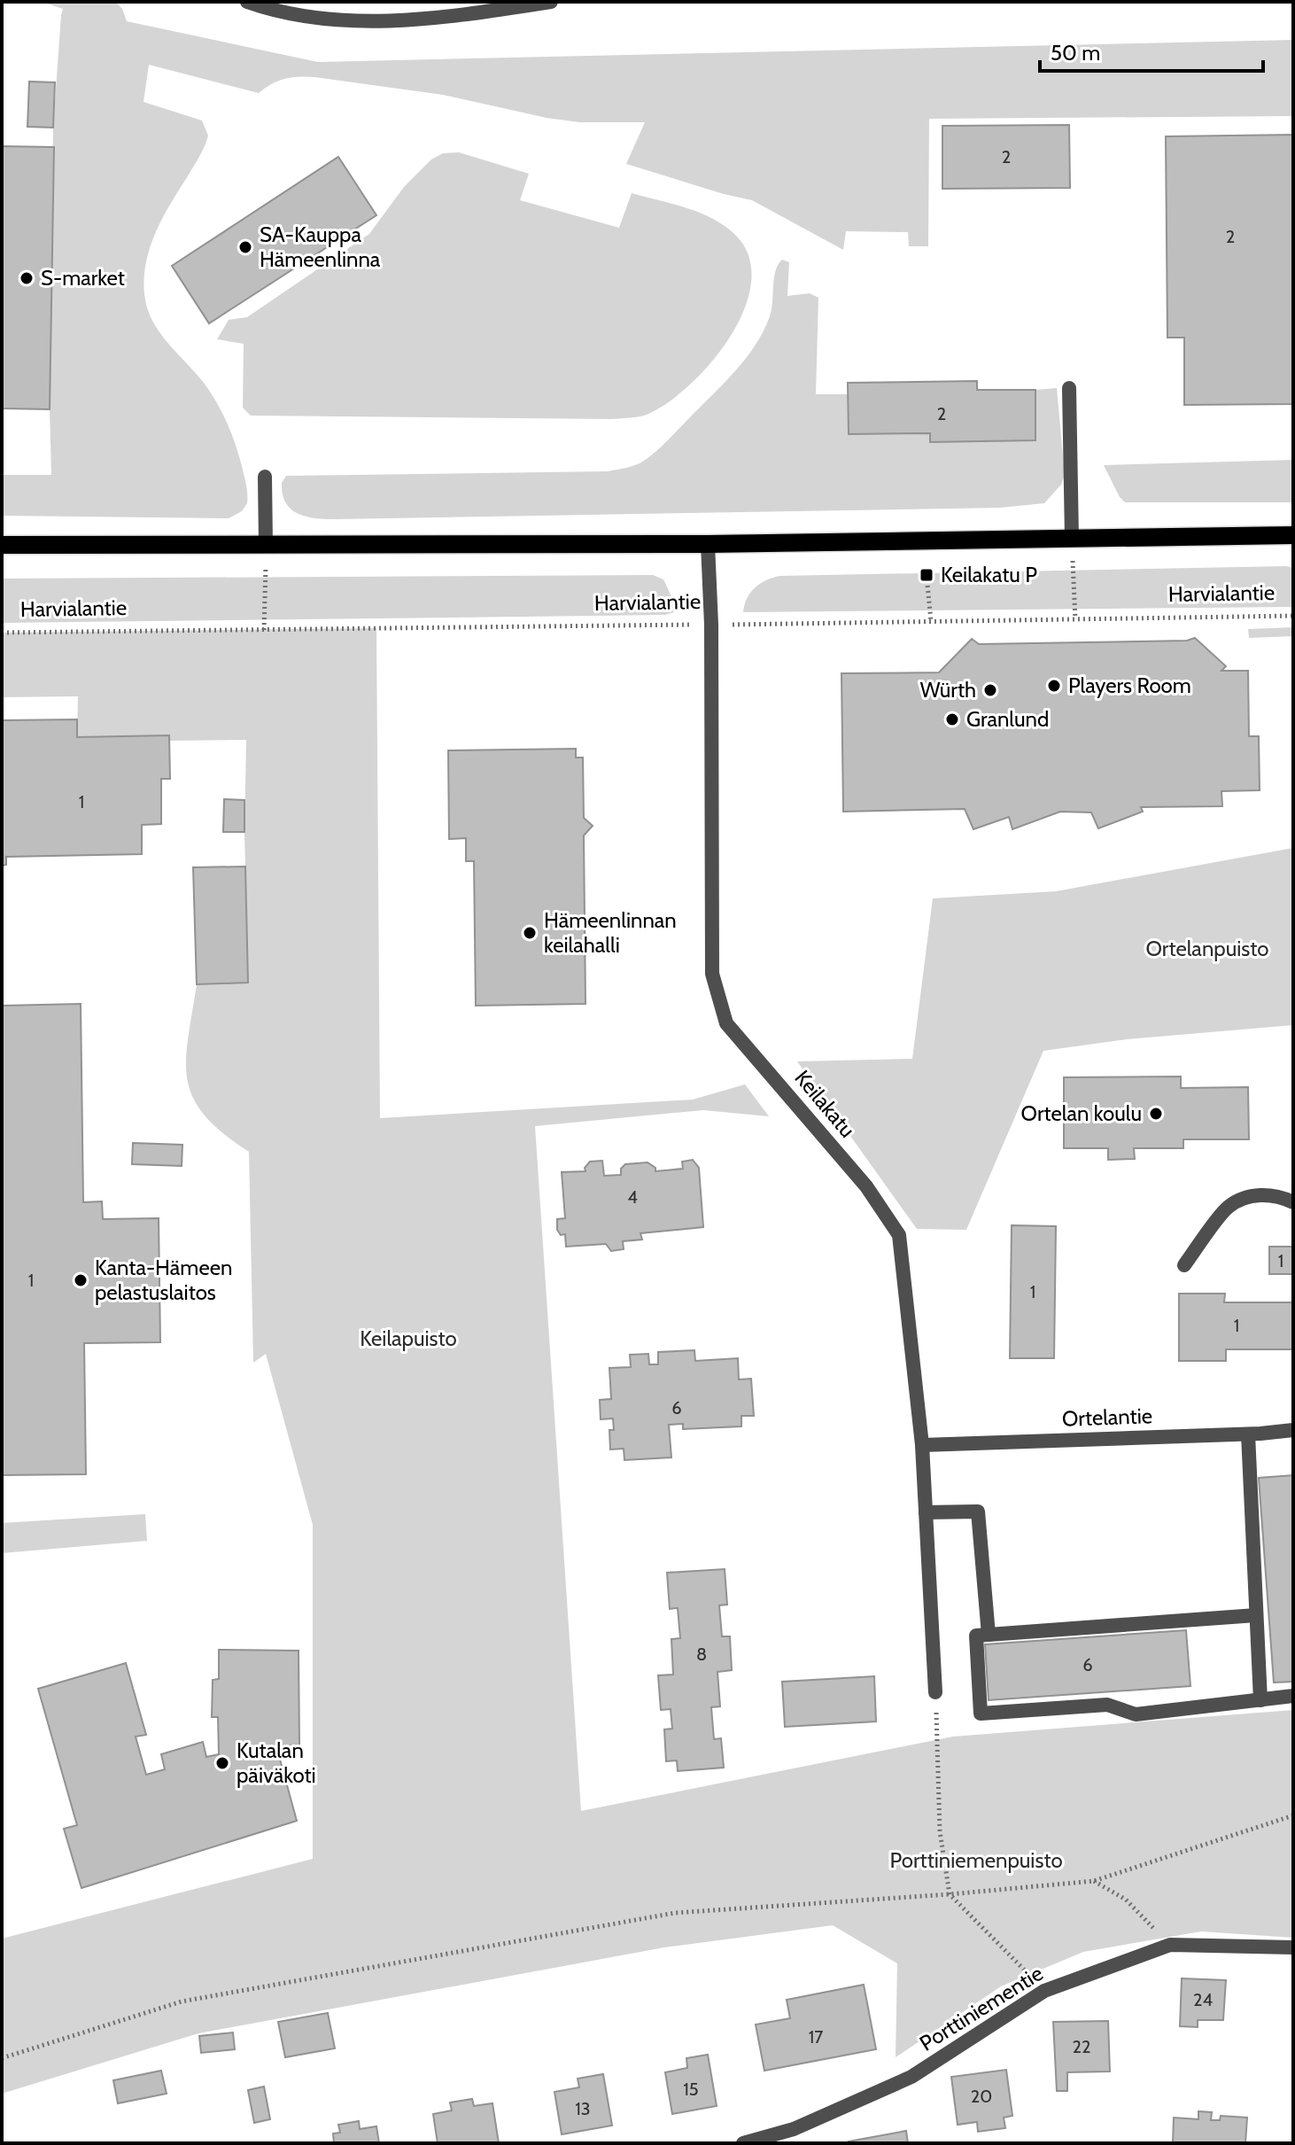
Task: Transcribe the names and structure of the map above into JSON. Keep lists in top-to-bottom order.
{
  "streets": {
    "street": ["Keilakatu", "Ortelantie", "Porttiniementie"],
    "path": ["Harvialantie"]
  },
  "crossings": [
    ["Harvialantie", "Keilakatu"],
    ["Keilakatu", "Ortelantie"]
  ],
  "parks": ["Ortelanpuisto", "Keilapuisto", "Porttiniemenpuisto"],
  "places": {
    "other": [
      "SA-Kauppa Hämeenlinna",
      "S-market",
      "Players Room",
      "Würth",
      "Granlund",
      "Hämeenlinnan keilahalli",
      "Ortelan koulu",
      "Kanta-Hämeen pelastuslaitos",
      "Kutalan päiväkoti"
    ],
    "transit": ["Keilakatu P"]
  },
  "house_numbers": [
    "2",
    "2",
    "2",
    "1",
    "4",
    "1",
    "1",
    "1",
    "1",
    "6",
    "8",
    "6",
    "24",
    "17",
    "22",
    "15",
    "20",
    "13"
  ],
  "scale_bar": "50 m"
}
